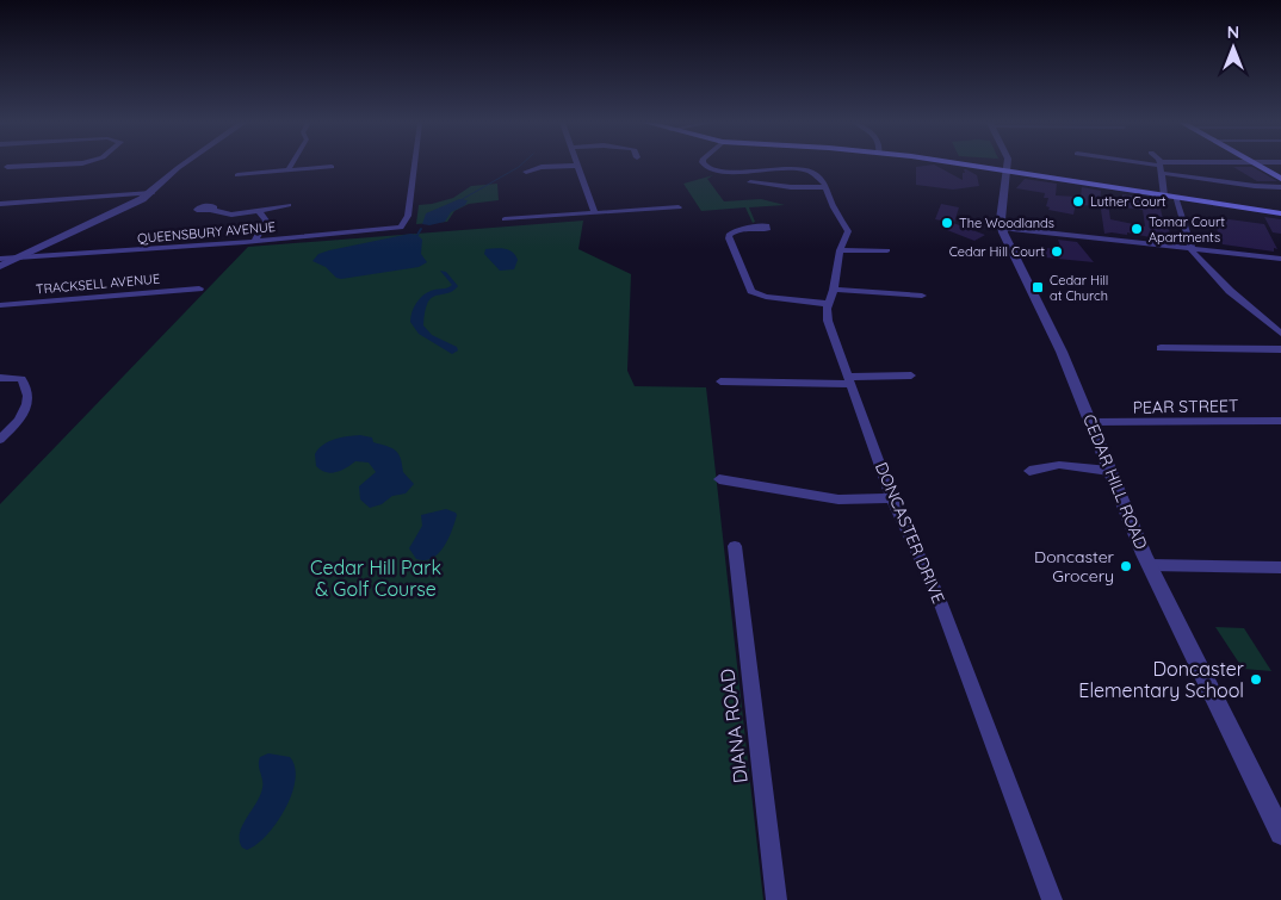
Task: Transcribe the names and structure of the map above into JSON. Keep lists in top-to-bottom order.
{
  "streets": {
    "street": [
      "QUEENSBURY AVENUE",
      "TRACKSELL AVENUE",
      "PEAR STREET",
      "CEDAR HILL ROAD",
      "DONCASTER DRIVE",
      "DIANA ROAD"
    ]
  },
  "crossings": [
    ["PEAR STREET", "CEDAR HILL ROAD"]
  ],
  "parks": ["Cedar Hill Park & Golf Course"],
  "places": {
    "other": [
      "Luther Court",
      "The Woodlands",
      "Tomar Court Apartments",
      "Cedar Hill Court",
      "Doncaster Grocery",
      "Doncaster Elementary School"
    ],
    "transit": ["Cedar Hill at Church"]
  },
  "north": "top"
}
